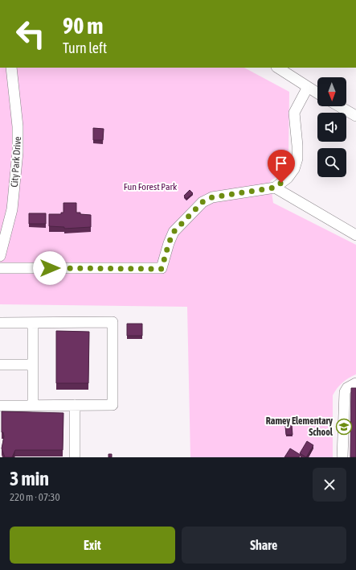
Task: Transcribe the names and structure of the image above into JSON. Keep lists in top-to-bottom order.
{
  "streets": {
    "street": ["City Park Drive"]
  },
  "parks": ["Fun Forest Park"],
  "places": {
    "school or university": ["Ramey Elementary School"]
  },
  "north": "bottom",
  "page": {
    "turn": ["90 m", "Turn left"],
    "heading": ["3 min", "220 m · 07:30"],
    "buttons": ["Exit", "Share"]
  }
}
